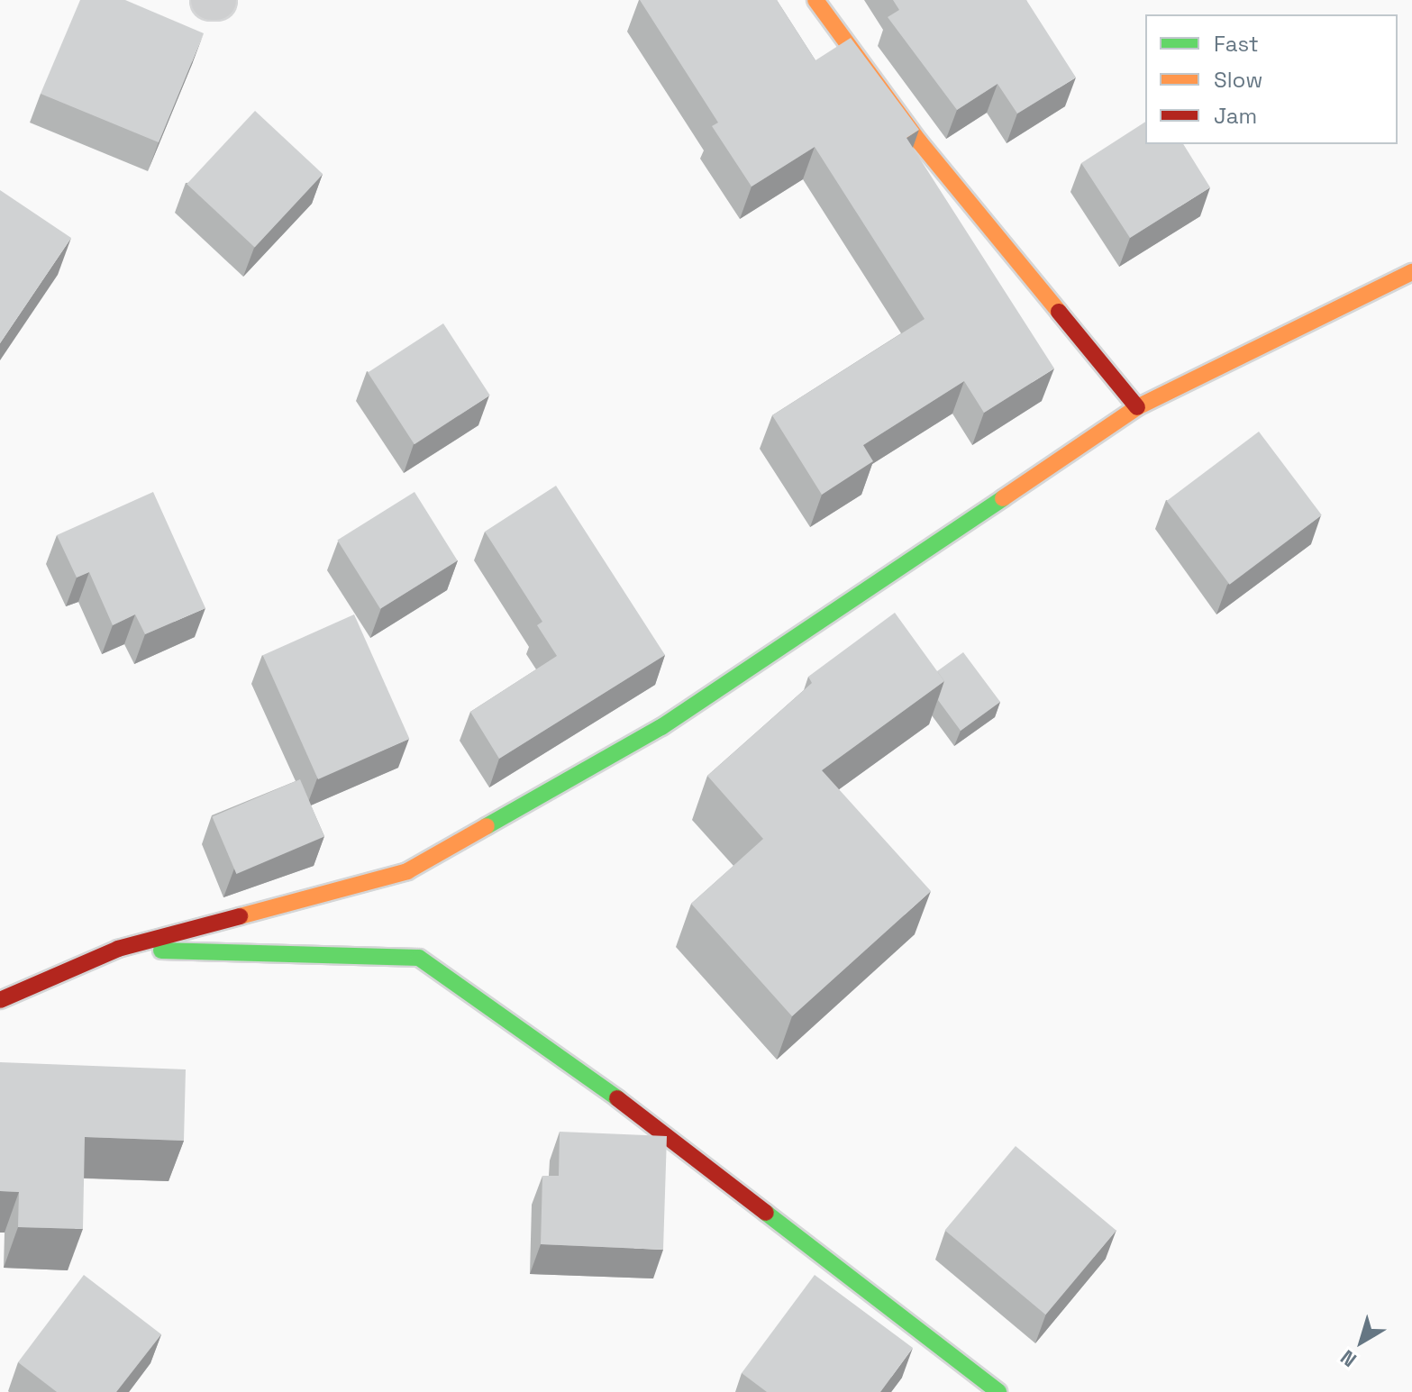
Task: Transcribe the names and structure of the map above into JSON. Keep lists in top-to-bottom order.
{
  "legend": ["Fast", "Slow", "Jam"],
  "north": "bottom left"
}
